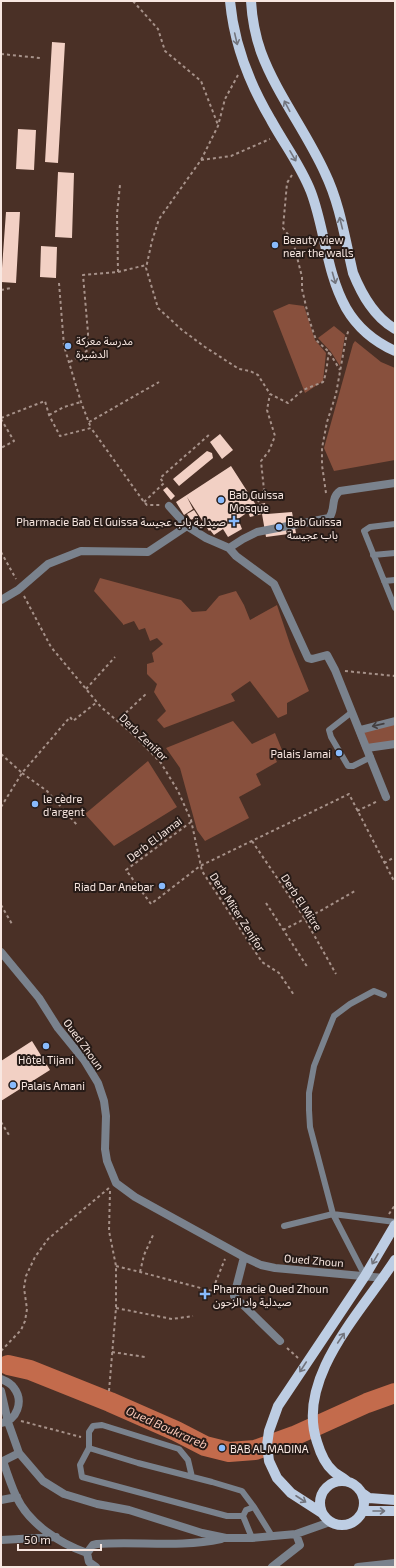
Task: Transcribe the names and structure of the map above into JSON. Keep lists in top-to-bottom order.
{
  "streets": {
    "street": ["Oued Zhoun"],
    "path": [
      "Derb Zenifor",
      "Derb El Jamai",
      "Derb El Mitre",
      "Derb Miter Zenjfor"
    ]
  },
  "crossings": [
    ["Derb Zenifor", "Derb El Jamai"],
    ["Derb Zenifor", "Derb Miter Zenjfor"]
  ],
  "water": ["Oued Boukrareb"],
  "places": {
    "other": [
      "Beauty view near the walls",
      "مدرسة معركة الدشيرة",
      "Bab Guissa Mosque",
      "Bab Guissa باب عجيسة",
      "Palais Jamai",
      "le cèdre d'argent",
      "Riad Dar Anebar",
      "Hôtel Tijani",
      "Palais Amani",
      "BAB AL MADINA"
    ],
    "health": ["Pharmacie Bab El Guissa صيدلية باب عجيسة", "Pharmacie Oued Zhoun صيدلية واد الزحون"]
  },
  "scale_bar": "50 m"
}
